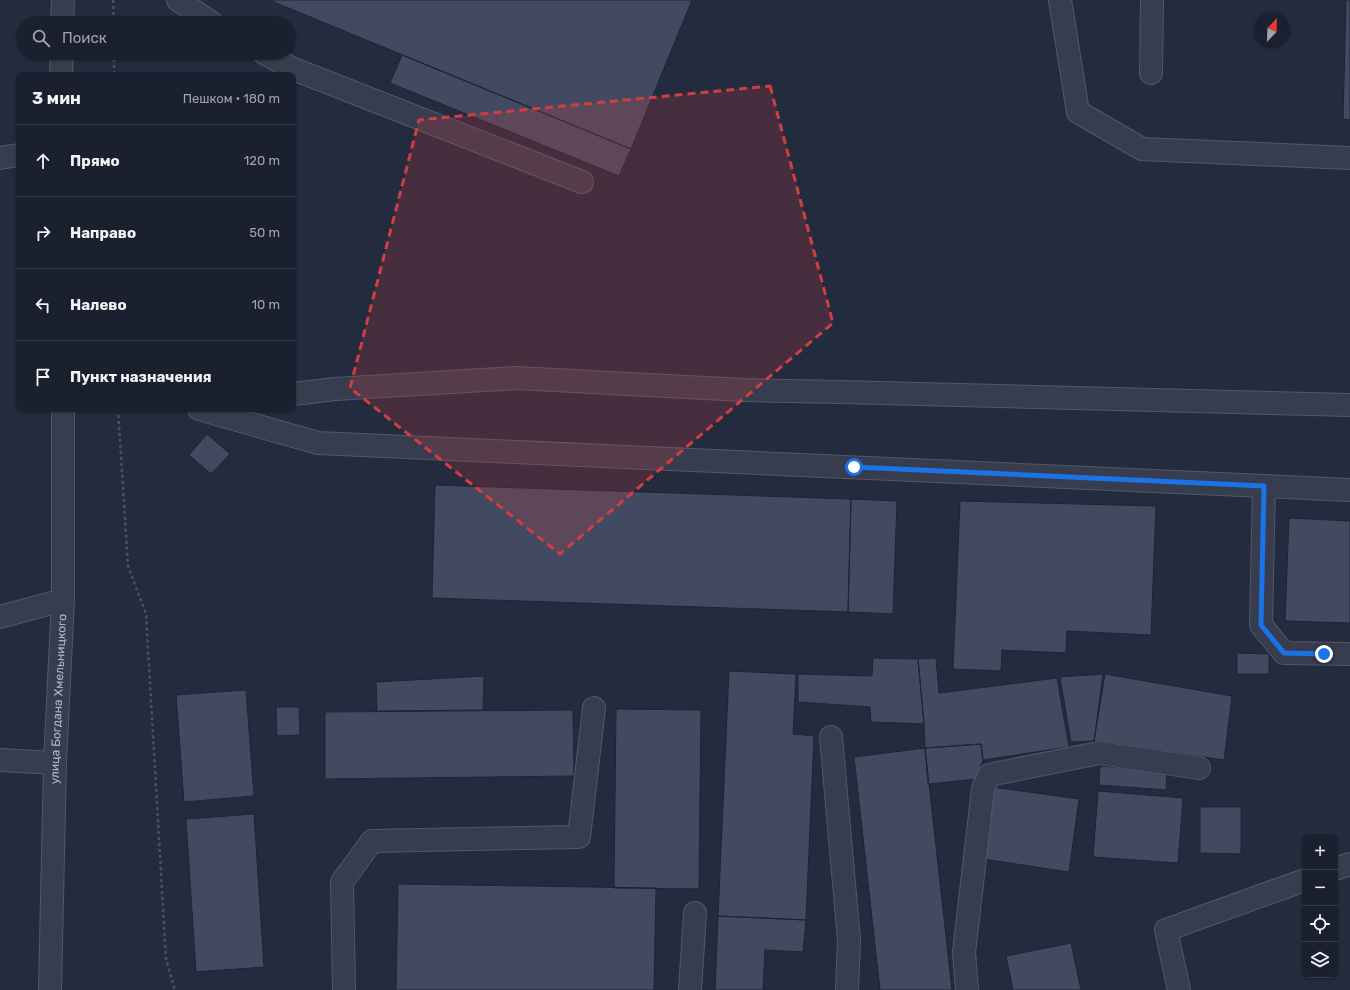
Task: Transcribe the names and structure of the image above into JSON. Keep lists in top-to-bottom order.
{
  "streets": {
    "street": ["улица Богдана Хмельницкого"]
  },
  "north": "top right",
  "page": {
    "search": "Поиск",
    "heading": ["3 мин", "Пешком · 180 m"],
    "list": [
      ["Прямо", "120 m"],
      ["Направо", "50 m"],
      ["Налево", "10 m"],
      "Пункт назначения"
    ],
    "map_buttons": ["+", "−"]
  }
}
